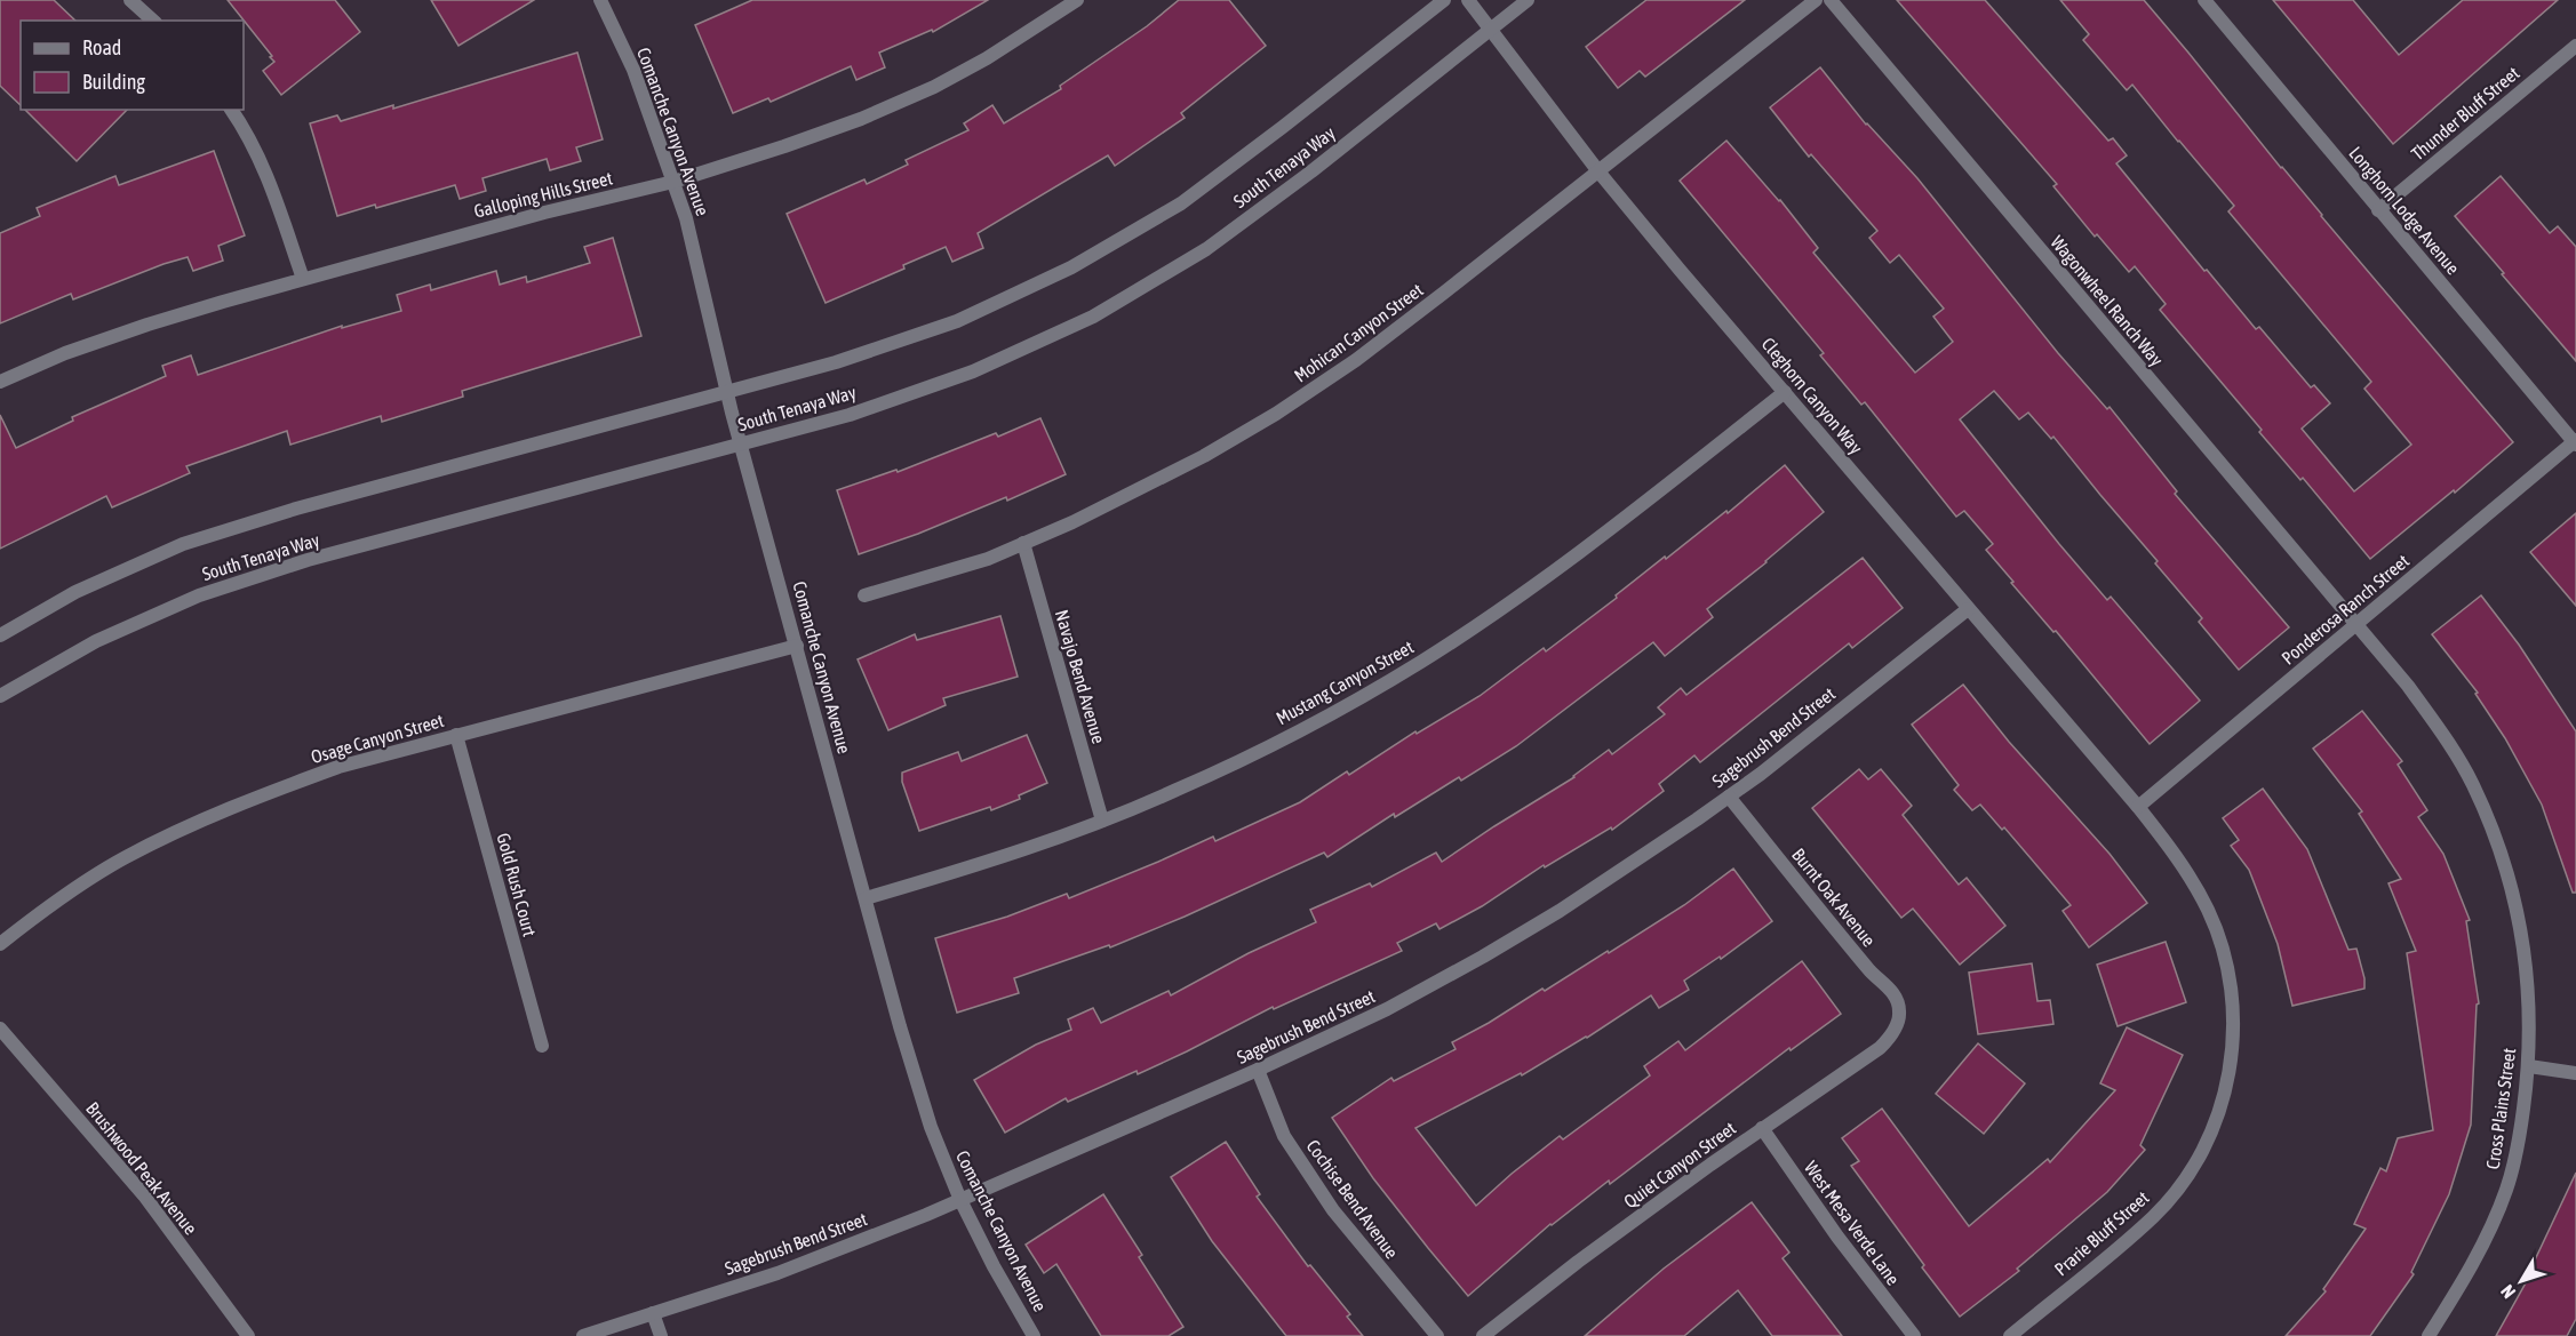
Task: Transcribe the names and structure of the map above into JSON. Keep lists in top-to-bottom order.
{
  "streets": {
    "street": [
      "Thunder Bluff Street",
      "Comanche Canyon Avenue",
      "South Tenaya Way",
      "Galloping Hills Street",
      "Longhorn Lodge Avenue",
      "Wagonwheel Ranch Way",
      "Mohican Canyon Street",
      "Cleghorn Canyon Way",
      "Ponderosa Ranch Street",
      "Navajo Bend Avenue",
      "Mustang Canyon Street",
      "Sagebrush Bend Street",
      "Osage Canyon Street",
      "Gold Rush Court",
      "Burnt Oak Avenue",
      "Cross Plains Street",
      "Quiet Canyon Street",
      "Brushwood Peak Avenue",
      "Cochise Bend Avenue",
      "West Mesa Verde Lane",
      "Prarie Bluff Street"
    ]
  },
  "crossings": [
    ["Thunder Bluff Street", "Longhorn Lodge Avenue"],
    ["Comanche Canyon Avenue", "South Tenaya Way"],
    ["Comanche Canyon Avenue", "Galloping Hills Street"],
    ["Comanche Canyon Avenue", "Mustang Canyon Street"],
    ["Comanche Canyon Avenue", "Sagebrush Bend Street"],
    ["Comanche Canyon Avenue", "Osage Canyon Street"],
    ["South Tenaya Way", "Cleghorn Canyon Way"],
    ["Longhorn Lodge Avenue", "Ponderosa Ranch Street"],
    ["Wagonwheel Ranch Way", "Ponderosa Ranch Street"],
    ["Wagonwheel Ranch Way", "Cross Plains Street"],
    ["Mohican Canyon Street", "Cleghorn Canyon Way"],
    ["Mohican Canyon Street", "Navajo Bend Avenue"],
    ["Cleghorn Canyon Way", "Ponderosa Ranch Street"],
    ["Cleghorn Canyon Way", "Mustang Canyon Street"],
    ["Cleghorn Canyon Way", "Sagebrush Bend Street"],
    ["Cleghorn Canyon Way", "Prarie Bluff Street"],
    ["Ponderosa Ranch Street", "Cross Plains Street"],
    ["Ponderosa Ranch Street", "Prarie Bluff Street"],
    ["Navajo Bend Avenue", "Mustang Canyon Street"],
    ["Sagebrush Bend Street", "Burnt Oak Avenue"],
    ["Sagebrush Bend Street", "Cochise Bend Avenue"],
    ["Osage Canyon Street", "Gold Rush Court"],
    ["Burnt Oak Avenue", "Quiet Canyon Street"],
    ["Quiet Canyon Street", "West Mesa Verde Lane"]
  ],
  "legend": ["Road", "Building"],
  "north": "bottom left"
}
